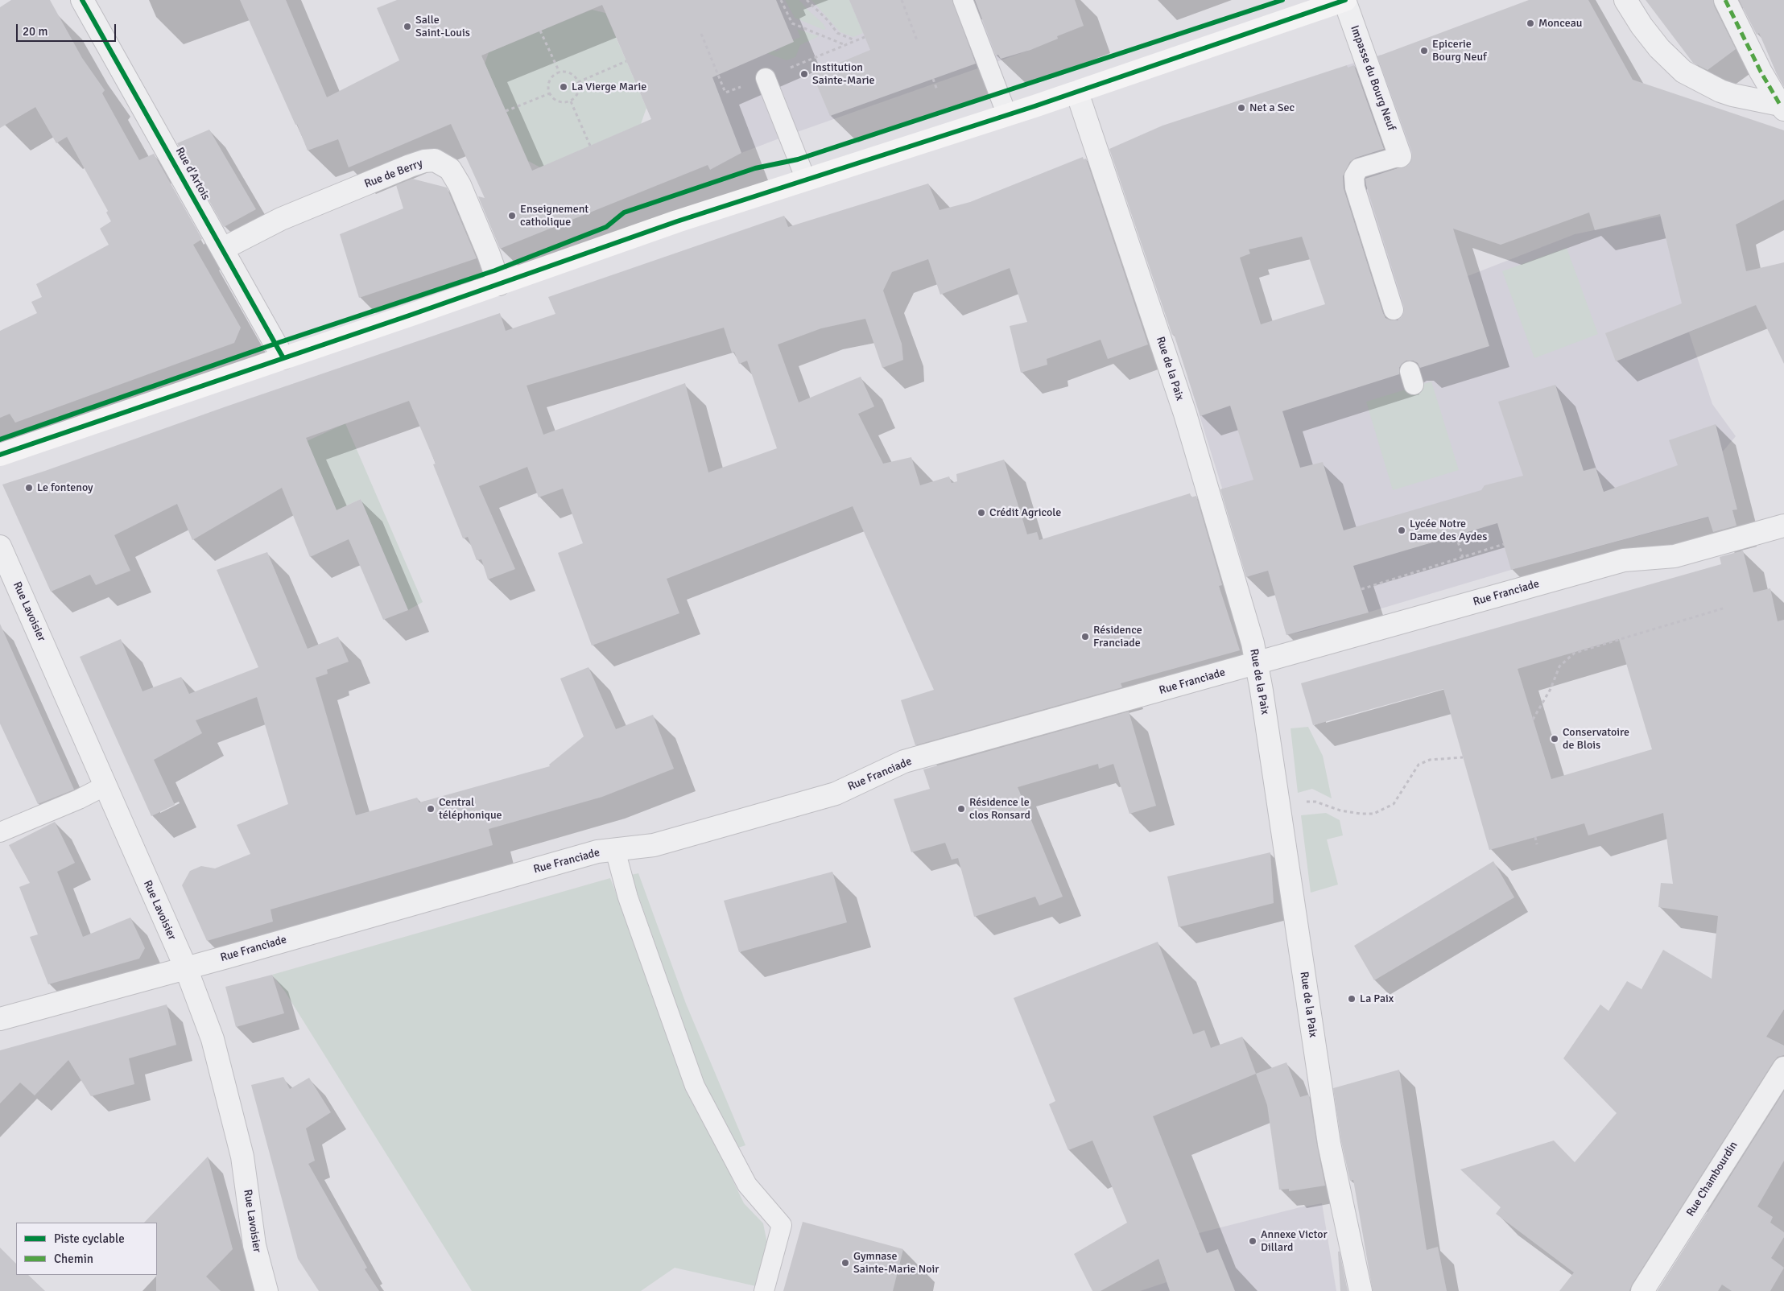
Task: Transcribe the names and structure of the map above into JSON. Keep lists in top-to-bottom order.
{
  "streets": {
    "street": [
      "Impasse du Bourg Neuf",
      "Rue d'Artois",
      "Rue de Berry",
      "Rue de la Paix",
      "Rue Franciade",
      "Rue Lavoisier",
      "Rue Chambourdin"
    ]
  },
  "crossings": [
    ["Rue d'Artois", "Rue de Berry"],
    ["Rue de la Paix", "Rue Franciade"],
    ["Rue Franciade", "Rue Lavoisier"]
  ],
  "places": [
    "Monceau",
    "Salle Saint-Louis",
    "Epicerie Bourg Neuf",
    "Institution Sainte-Marie",
    "La Vierge Marie",
    "Net a Sec",
    "Enseignement catholique",
    "Le fontenoy",
    "Crédit Agricole",
    "Lycée Notre Dame des Aydes",
    "Résidence Franciade",
    "Conservatoire de Blois",
    "Central téléphonique",
    "Résidence le clos Ronsard",
    "La Paix",
    "Annexe Victor Dillard",
    "Gymnase Sainte-Marie Noir"
  ],
  "legend": ["Piste cyclable", "Chemin"],
  "scale_bar": "20 m"
}
